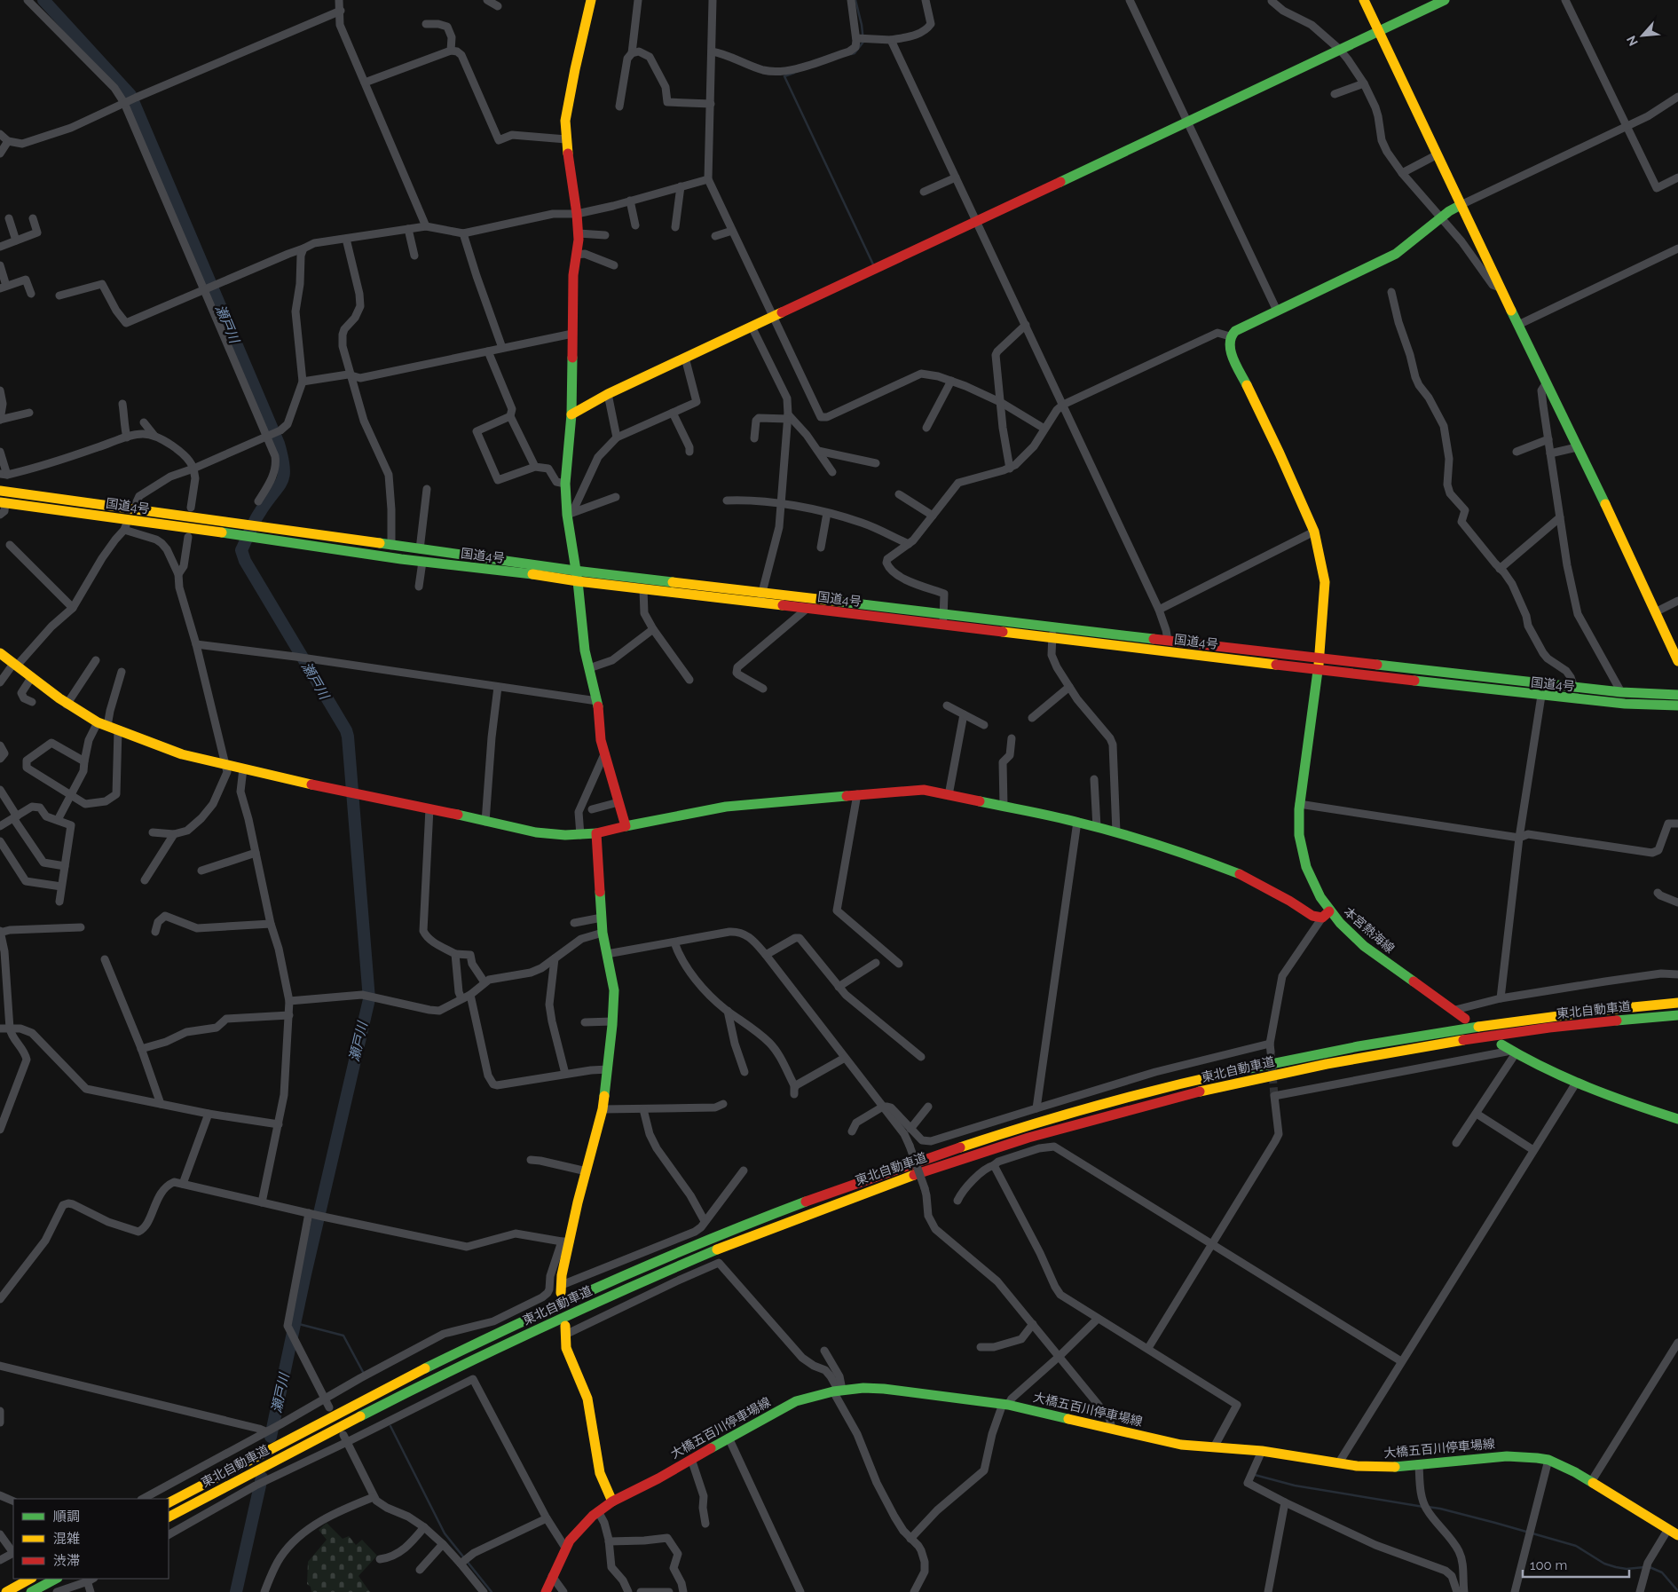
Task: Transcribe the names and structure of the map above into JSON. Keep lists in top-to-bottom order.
{
  "streets": {
    "main road": [
      "国道4号",
      "本宮熱海線",
      "東北自動車道",
      "大橋五百川停車場線"
    ]
  },
  "crossings": [
    ["国道4号", "本宮熱海線"]
  ],
  "water": ["瀬戸川"],
  "legend": ["順調", "混雑", "渋滞"],
  "scale_bar": "100 m",
  "north": "bottom left"
}
